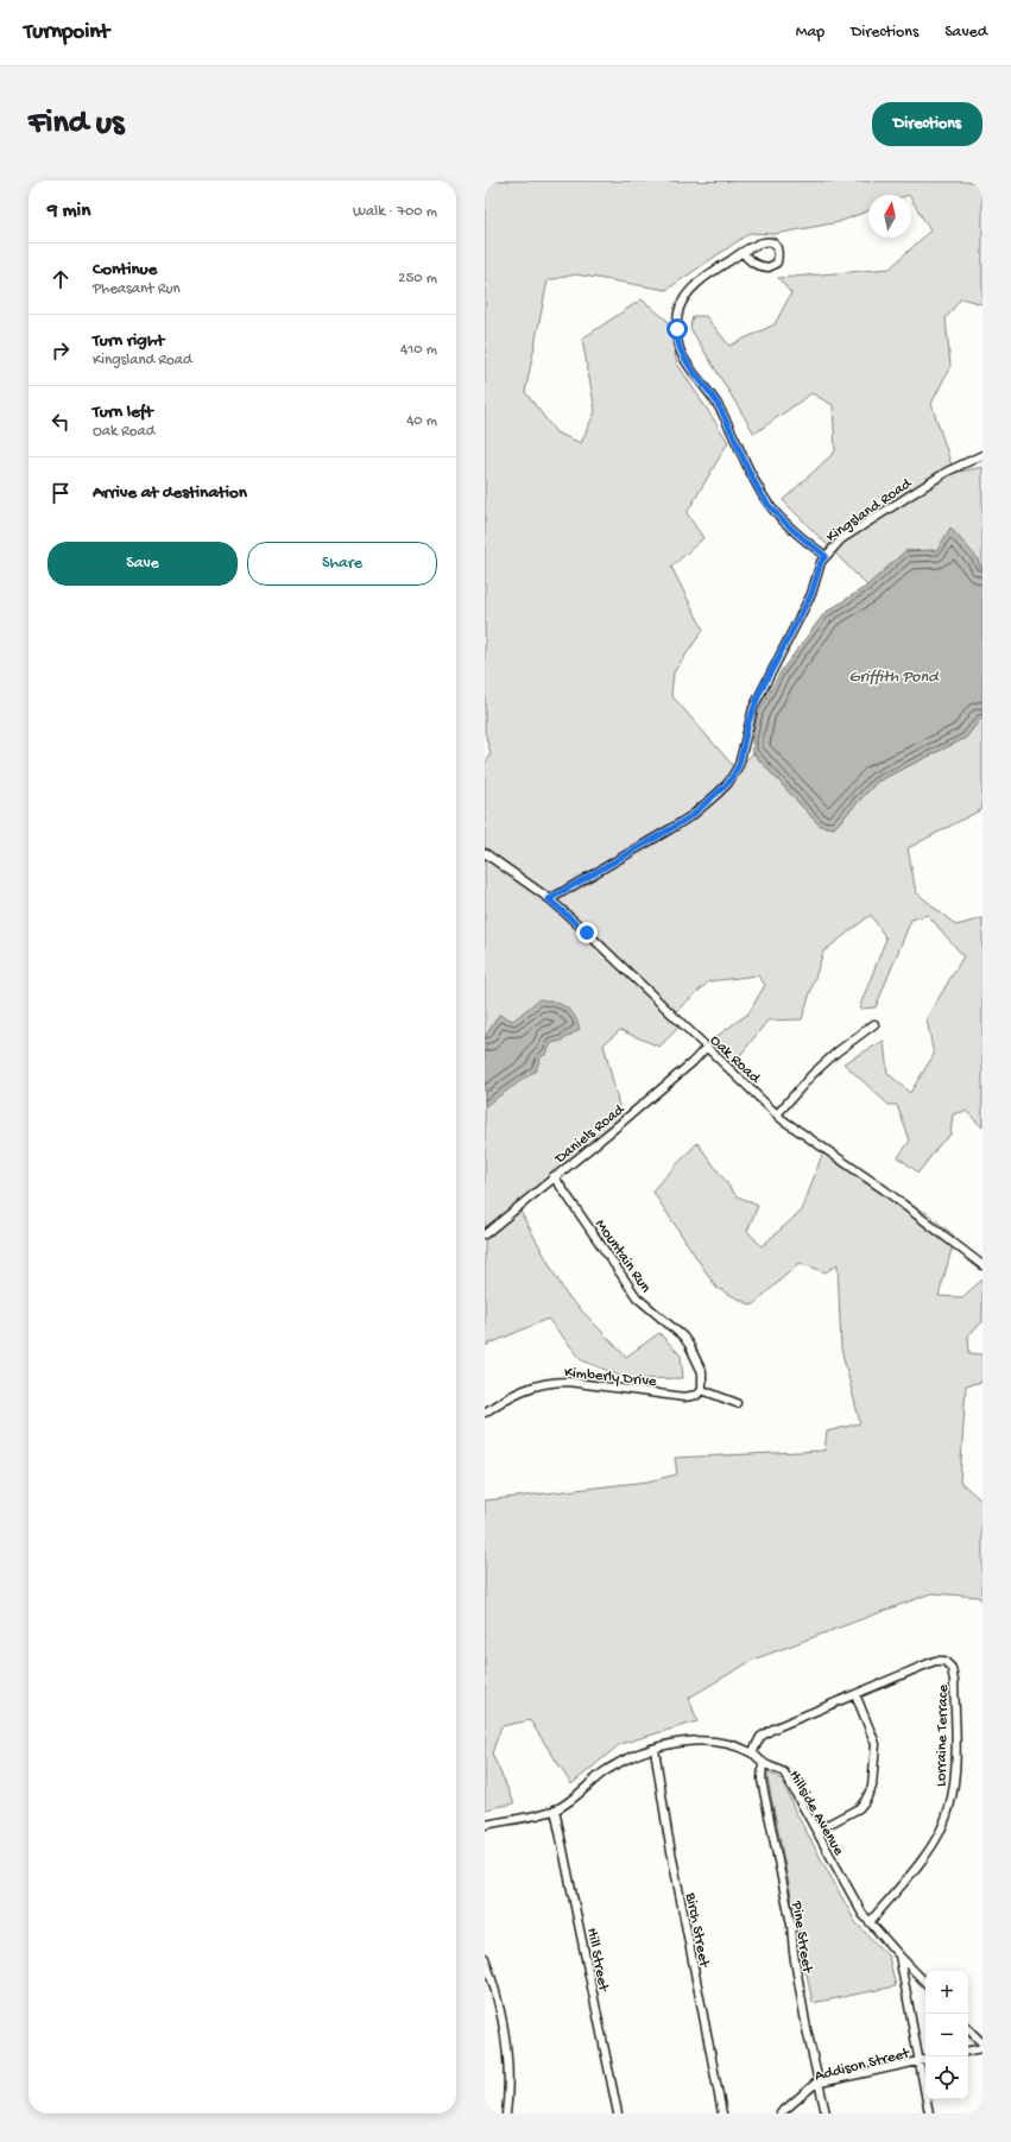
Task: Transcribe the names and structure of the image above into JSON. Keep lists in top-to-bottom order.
{
  "streets": {
    "street": [
      "Kingsland Road",
      "Oak Road",
      "Daniels Road",
      "Mountain Run",
      "Kimberly Drive",
      "Lorraine Terrace",
      "Hillside Avenue",
      "Birch Street",
      "Pine Street",
      "Hill Street",
      "Addison Street"
    ]
  },
  "crossings": [
    ["Kingsland Road", "Oak Road"],
    ["Oak Road", "Daniels Road"],
    ["Daniels Road", "Mountain Run"],
    ["Mountain Run", "Kimberly Drive"],
    ["Lorraine Terrace", "Hillside Avenue"],
    ["Hillside Avenue", "Birch Street"],
    ["Hillside Avenue", "Pine Street"],
    ["Hillside Avenue", "Hill Street"],
    ["Pine Street", "Addison Street"]
  ],
  "water": ["Griffith Pond"],
  "north": "top",
  "page": {
    "header": "Turnpoint",
    "nav": ["Map", "Directions", "Saved"],
    "buttons": [
      "Directions",
      ["Save", "Share"]
    ],
    "title": "Find us",
    "heading": ["9 min", "Walk · 700 m"],
    "list": [
      ["Continue", "Pheasant Run", "250 m"],
      ["Turn right", "Kingsland Road", "410 m"],
      ["Turn left", "Oak Road", "40 m"],
      "Arrive at destination"
    ],
    "map_buttons": ["+", "−"]
  }
}
